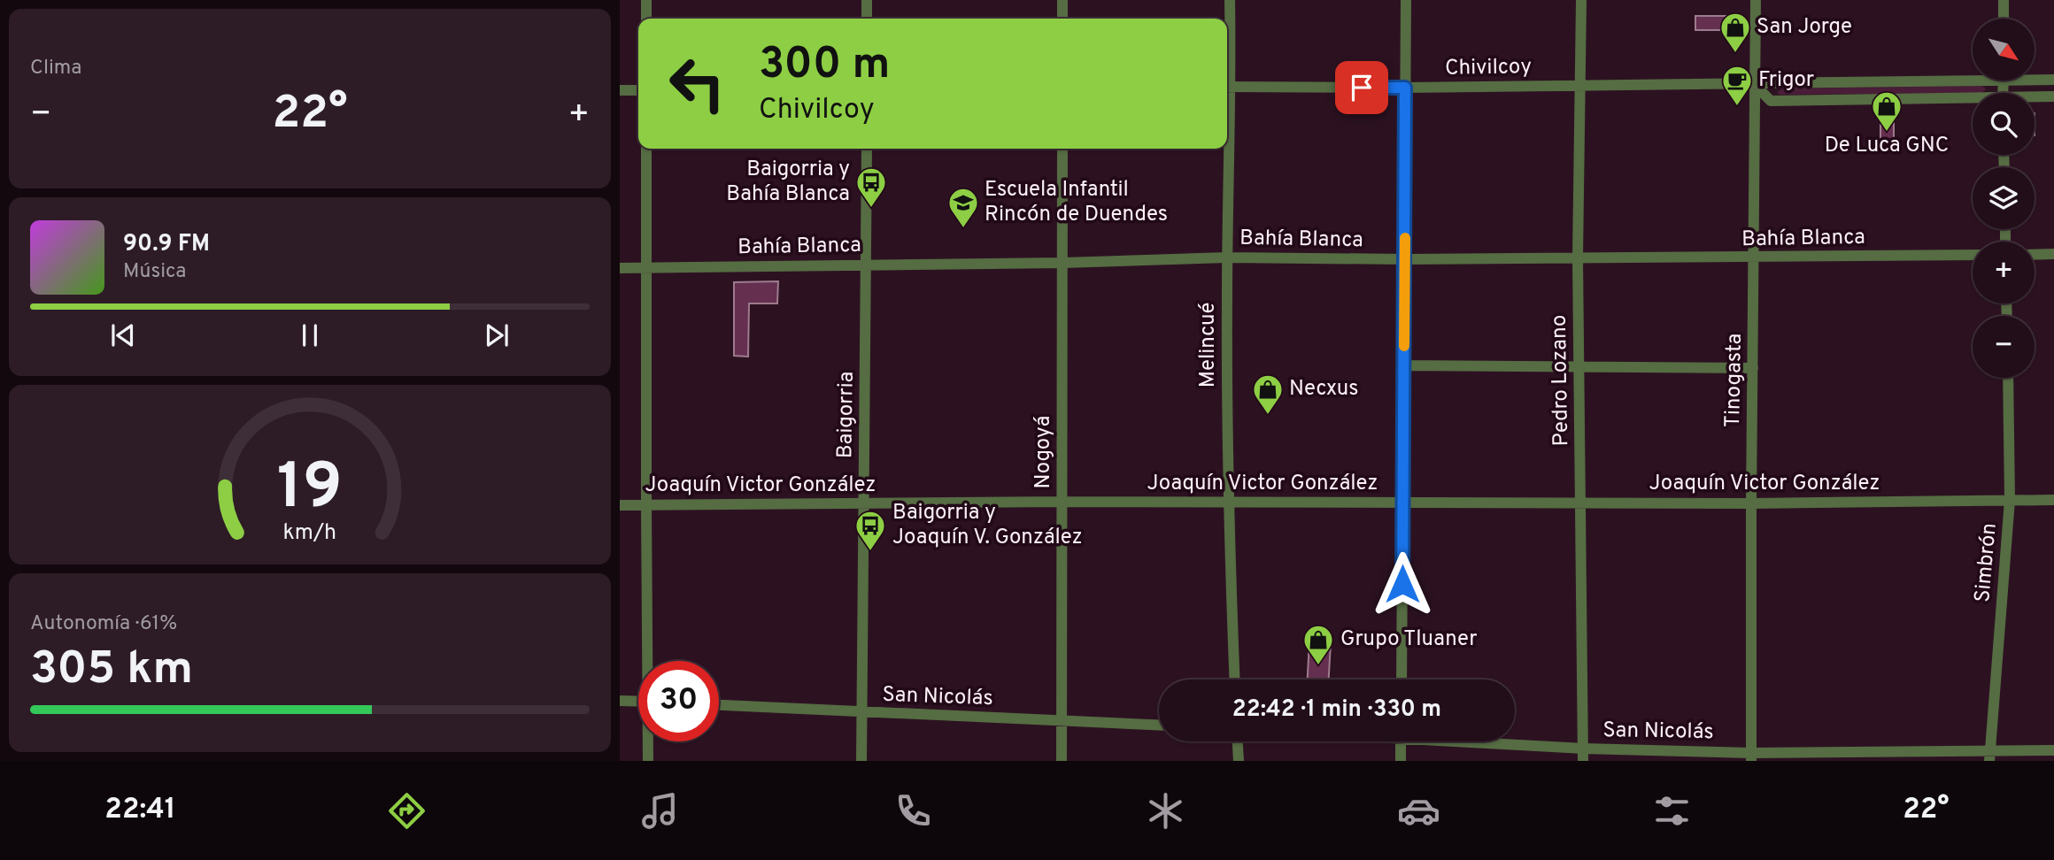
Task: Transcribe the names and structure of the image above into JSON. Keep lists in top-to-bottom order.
{
  "streets": {
    "street": [
      "Chivilcoy",
      "Bahía Blanca",
      "Melincué",
      "Pedro Lozano",
      "Tinogasta",
      "Baigorria",
      "Nogoyá",
      "Joaquín Victor González",
      "Simbrón",
      "San Nicolás"
    ]
  },
  "crossings": [
    ["Chivilcoy", "Melincué"],
    ["Chivilcoy", "Pedro Lozano"],
    ["Chivilcoy", "Tinogasta"],
    ["Bahía Blanca", "Melincué"],
    ["Bahía Blanca", "Pedro Lozano"],
    ["Bahía Blanca", "Tinogasta"],
    ["Bahía Blanca", "Baigorria"],
    ["Bahía Blanca", "Nogoyá"],
    ["Melincué", "Joaquín Victor González"],
    ["Pedro Lozano", "Joaquín Victor González"],
    ["Pedro Lozano", "San Nicolás"],
    ["Tinogasta", "Joaquín Victor González"],
    ["Tinogasta", "San Nicolás"],
    ["Baigorria", "Joaquín Victor González"],
    ["Baigorria", "San Nicolás"],
    ["Nogoyá", "Joaquín Victor González"],
    ["Nogoyá", "San Nicolás"],
    ["Joaquín Victor González", "Simbrón"],
    ["Simbrón", "San Nicolás"]
  ],
  "places": {
    "shop": [
      "San Jorge",
      "De Luca GNC",
      "Necxus",
      "Grupo Tluaner"
    ],
    "cafe": ["Frigor"],
    "bus stop": ["Baigorria y Bahía Blanca", "Baigorria y Joaquín V. González"],
    "school or university": ["Escuela Infantil Rincón de Duendes"]
  },
  "north": "bottom right",
  "page": {
    "tile": [
      "Clima",
      ["Autonomía · 61%", "305 km"]
    ],
    "map_buttons": ["+", "−"],
    "turn": ["300 m", "Chivilcoy"],
    "heat": ["−", "22°", "+"],
    "song": ["90.9 FM", "Música"],
    "limit": "30",
    "trip": "22:42 · 1 min · 330 m",
    "tabs": ["22:41", "22°"],
    "gauge": ["19", "km/h"]
  }
}
